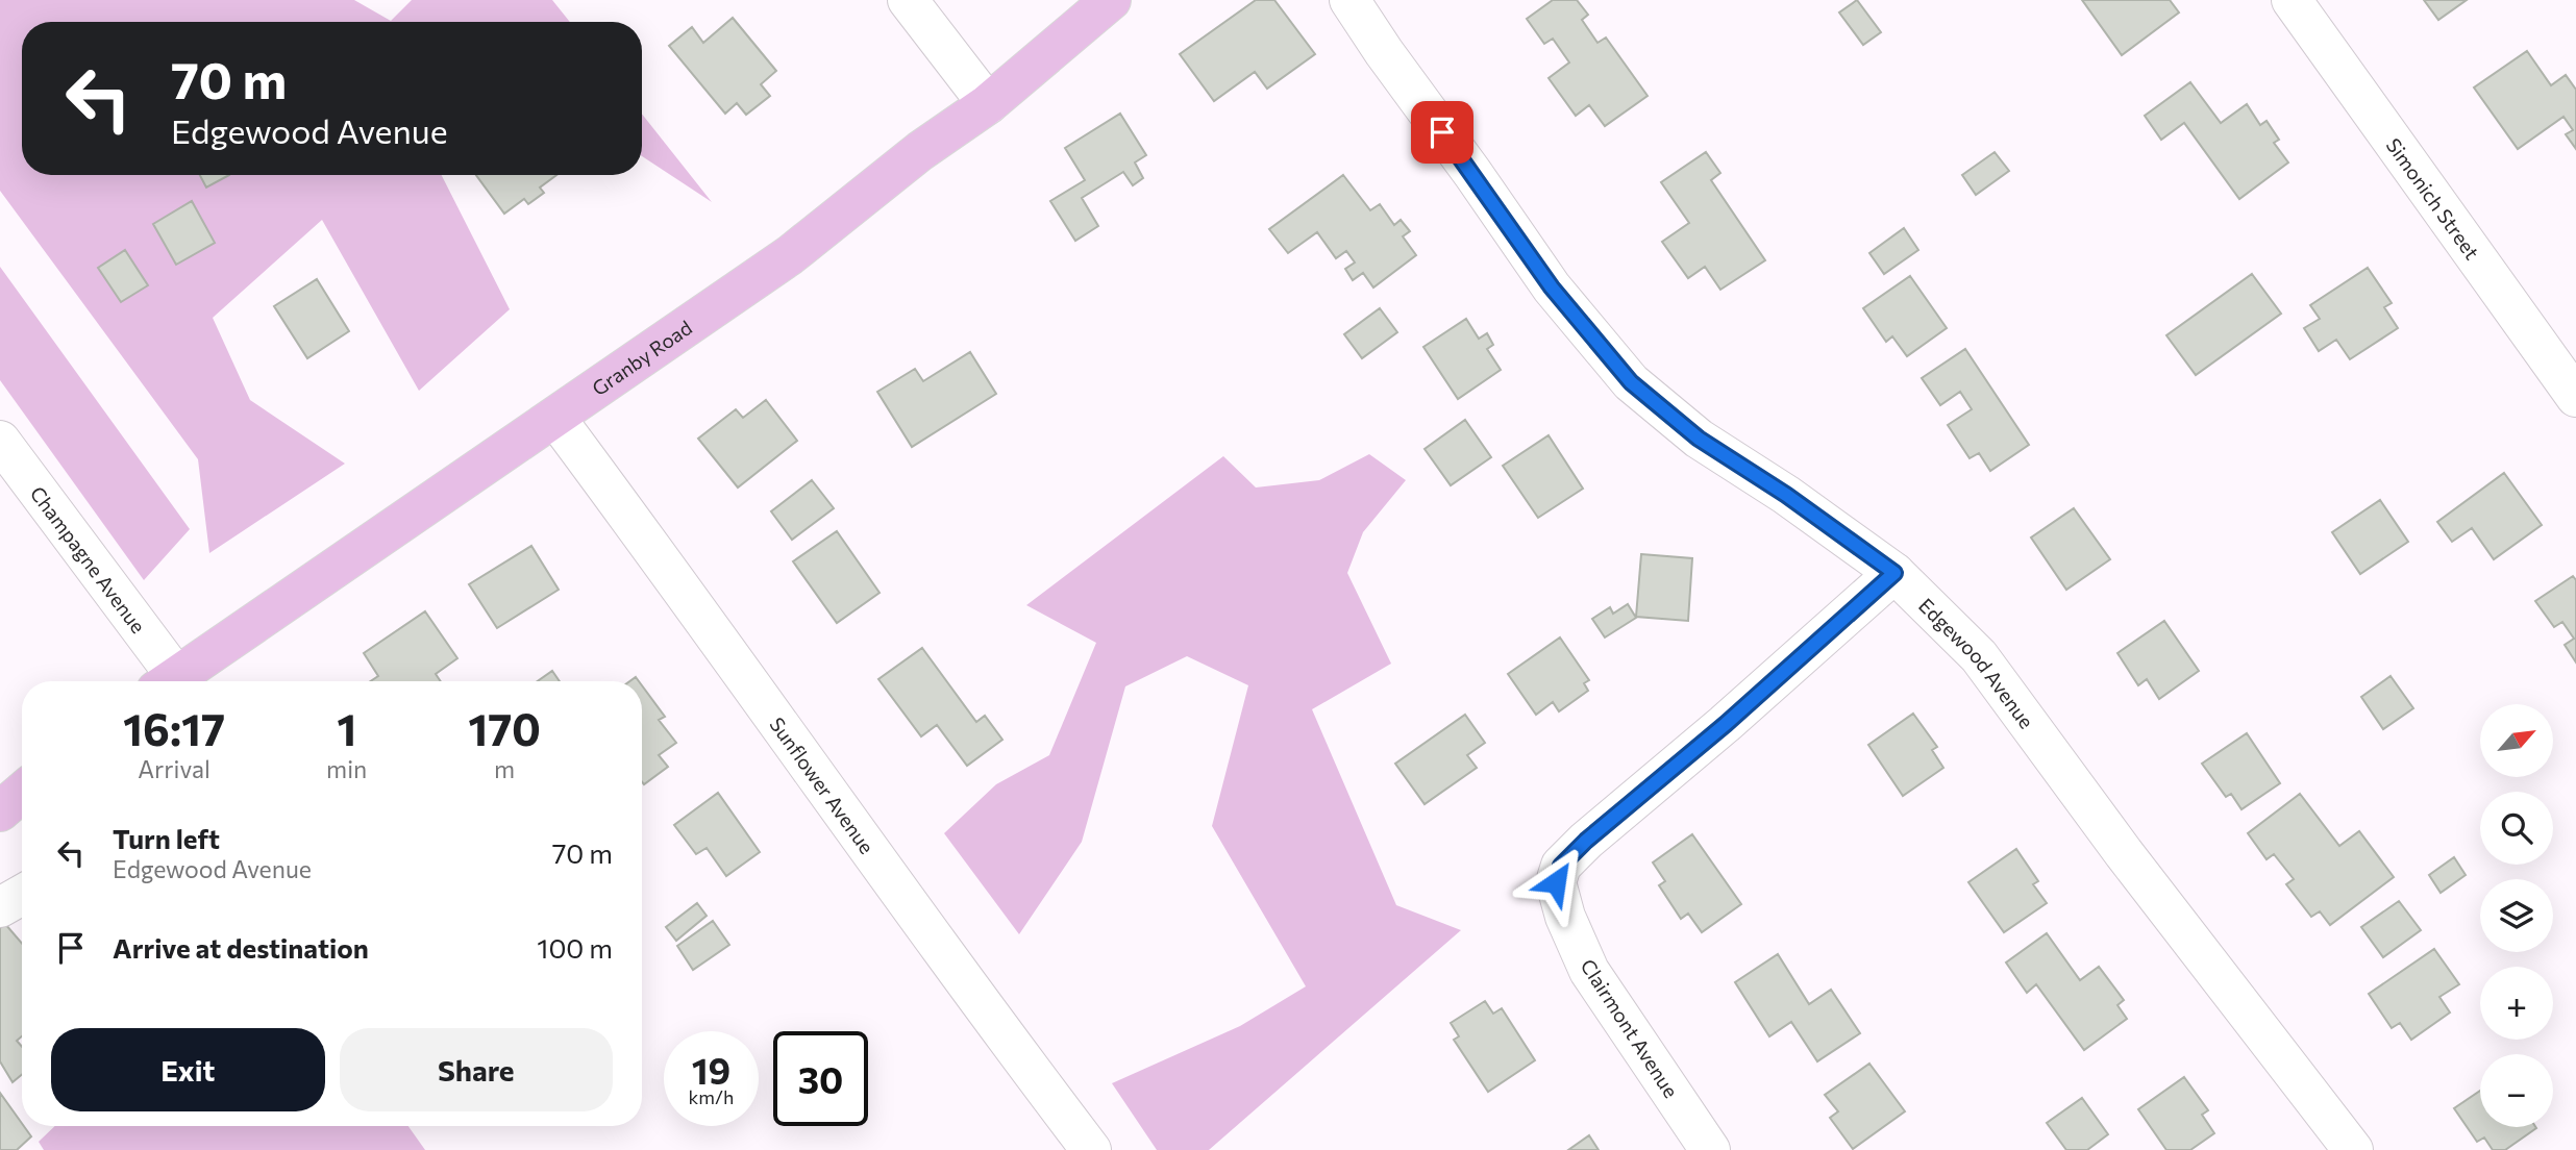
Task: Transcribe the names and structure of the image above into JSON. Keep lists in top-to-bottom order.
{
  "streets": {
    "main road": ["Granby Road"],
    "street": [
      "Simonich Street",
      "Champagne Avenue",
      "Edgewood Avenue",
      "Sunflower Avenue",
      "Clairmont Avenue"
    ]
  },
  "crossings": [
    ["Granby Road", "Sunflower Avenue"],
    ["Edgewood Avenue", "Clairmont Avenue"]
  ],
  "north": "top right",
  "page": {
    "turn": ["70 m", "Edgewood Avenue"],
    "eta": [
      "16:17",
      "Arrival",
      "1",
      "min",
      "170",
      "m"
    ],
    "map_buttons": ["+", "−"],
    "list": [
      {
        "name": "Turn left",
        "note": "Edgewood Avenue",
        "value": "70 m"
      },
      {
        "name": "Arrive at destination",
        "value": "100 m"
      }
    ],
    "buttons": ["Exit", "Share"],
    "speed": "19 km/h",
    "limit": "30"
  }
}
